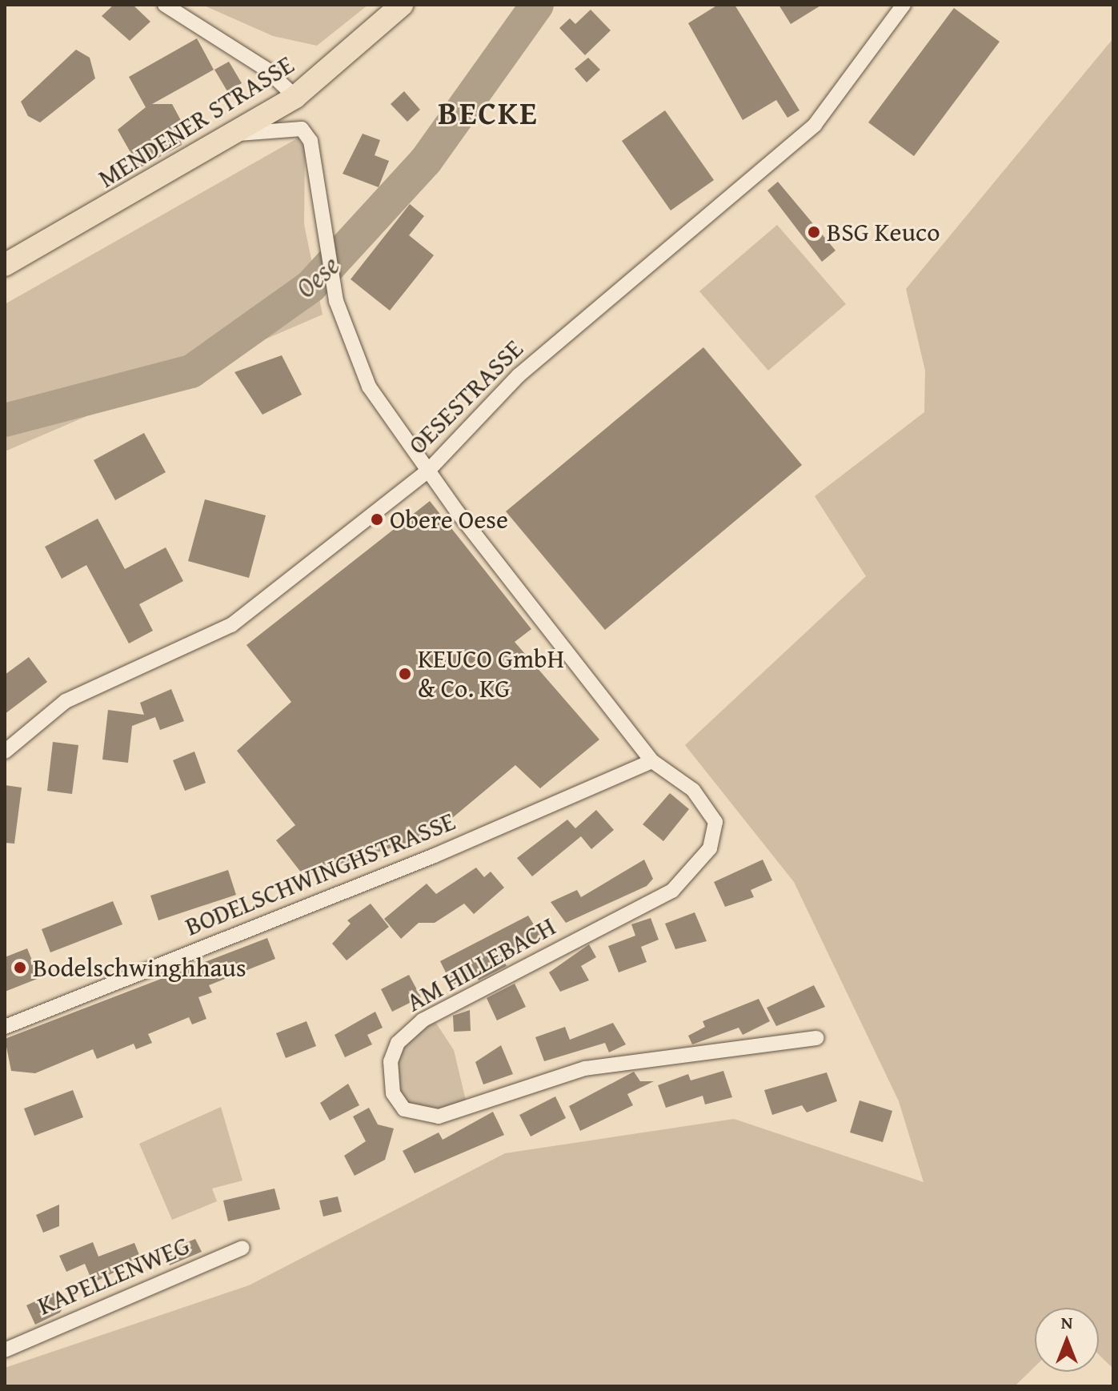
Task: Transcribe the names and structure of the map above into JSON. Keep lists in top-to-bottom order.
{
  "streets": {
    "main road": ["MENDENER STRASSE"],
    "street": [
      "OESESTRASSE",
      "BODELSCHWINGHSTRASSE",
      "AM HILLEBACH",
      "KAPELLENWEG"
    ]
  },
  "crossings": [
    ["BODELSCHWINGHSTRASSE", "AM HILLEBACH"]
  ],
  "districts": ["BECKE"],
  "water": ["Oese"],
  "places": [
    "BSG Keuco",
    "Obere Oese",
    "KEUCO GmbH & Co. KG",
    "Bodelschwinghhaus"
  ],
  "north": "top"
}
